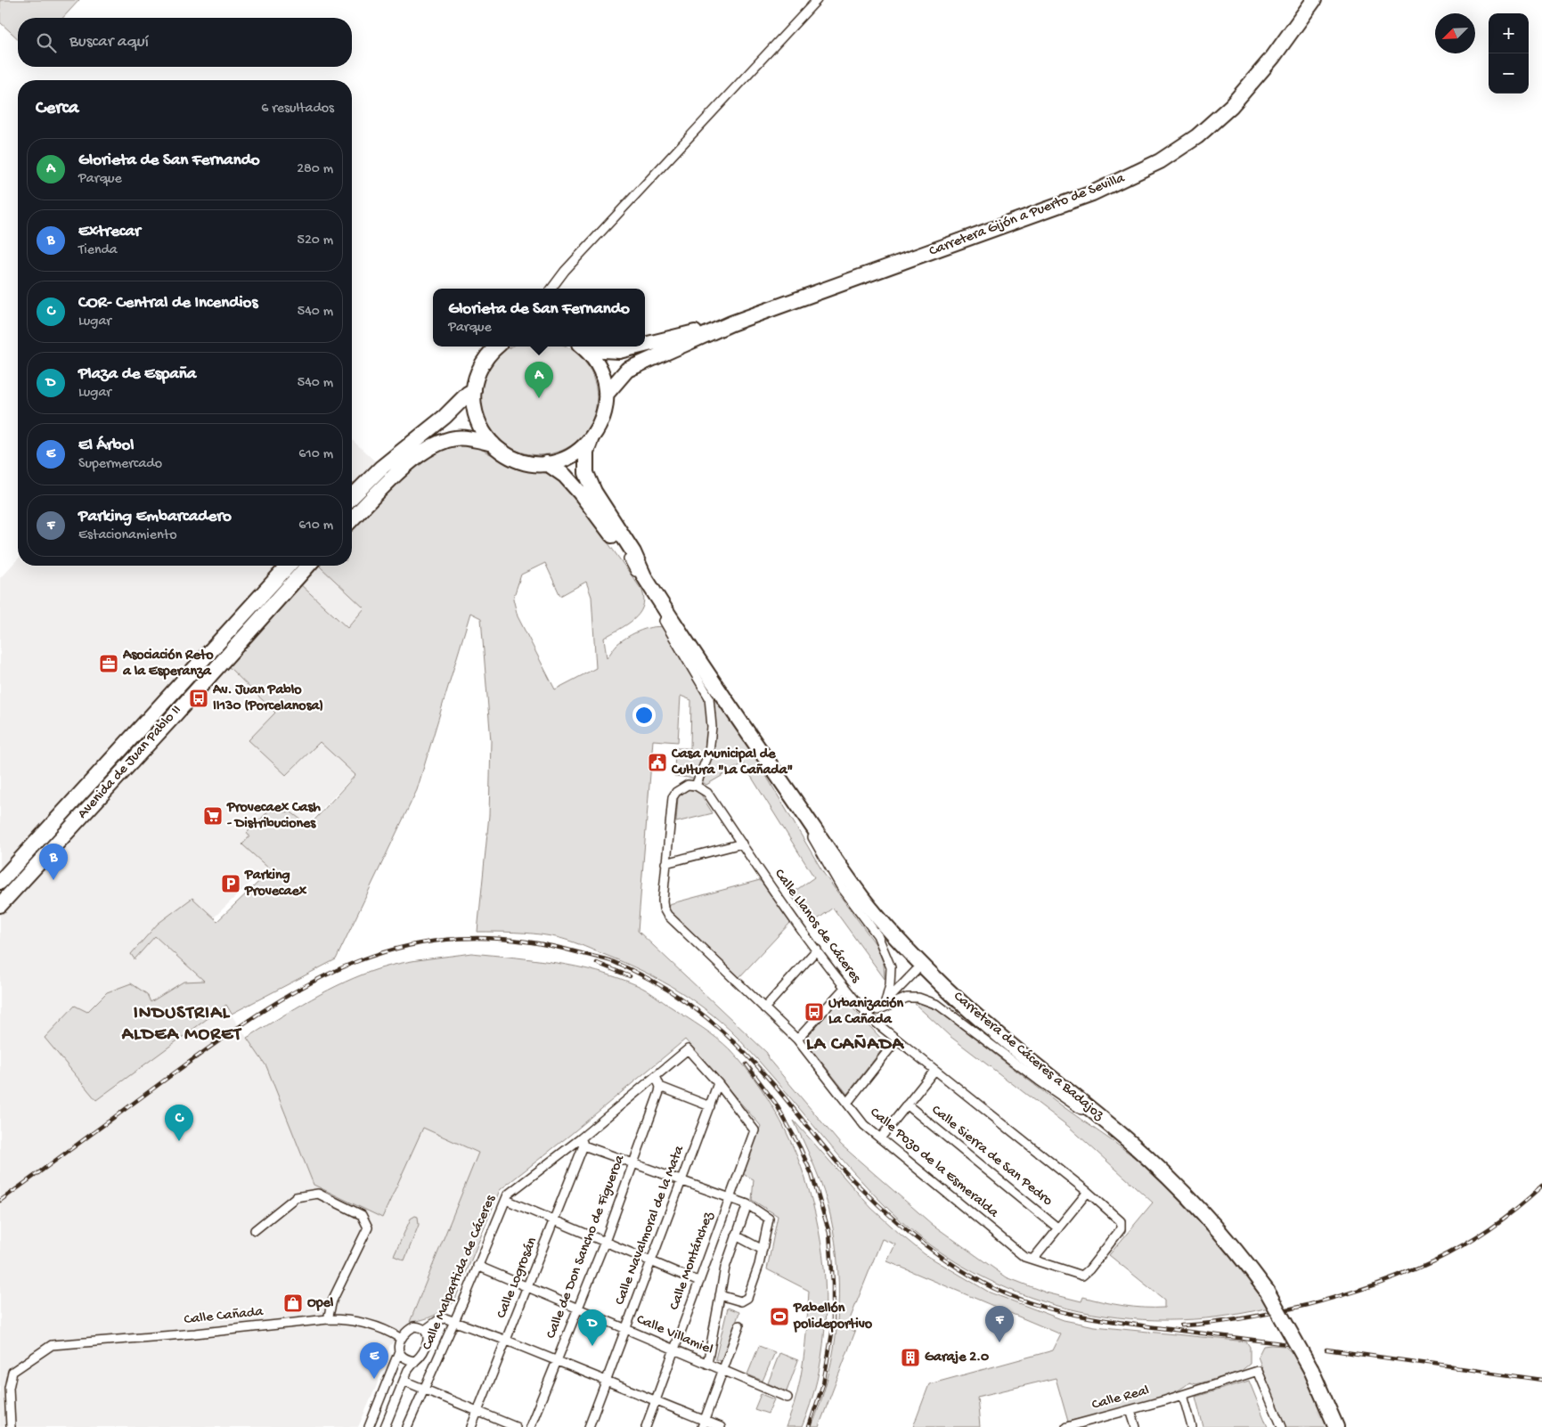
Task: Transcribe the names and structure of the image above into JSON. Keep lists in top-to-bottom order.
{
  "streets": {
    "highway": ["Carretera Gijón a Puerto de Sevilla", "Avenida de Juan Pablo II", "Carretera de Cáceres a Badajoz"],
    "street": [
      "Calle Llanos de Cáceres",
      "Calle Sierra de San Pedro",
      "Calle Pozo de la Esmeralda",
      "Calle Navalmoral de la Mata",
      "Calle de Don Sancho de Figueroa",
      "Calle Montánchez",
      "Calle Malpartida de Cáceres",
      "Calle Logrosán",
      "Calle Cañada",
      "Calle Villamiel",
      "Calle Real"
    ]
  },
  "crossings": [
    ["Calle Llanos de Cáceres", "Calle Pozo de la Esmeralda"],
    ["Calle Navalmoral de la Mata", "Calle Montánchez"],
    ["Calle Navalmoral de la Mata", "Calle Malpartida de Cáceres"],
    ["Calle Navalmoral de la Mata", "Calle Villamiel"],
    ["Calle de Don Sancho de Figueroa", "Calle Villamiel"],
    ["Calle Montánchez", "Calle Malpartida de Cáceres"],
    ["Calle Montánchez", "Calle Villamiel"],
    ["Calle Malpartida de Cáceres", "Calle Logrosán"],
    ["Calle Malpartida de Cáceres", "Calle Cañada"],
    ["Calle Malpartida de Cáceres", "Calle Villamiel"],
    ["Calle Logrosán", "Calle Villamiel"]
  ],
  "districts": ["INDUSTRIAL ALDEA MORET", "LA CAÑADA"],
  "places": {
    "office": ["Asociación Reto a la Esperanza"],
    "bus stop": ["Av. Juan Pablo II130 (Porcelanosa)", "Urbanización La Cañada"],
    "public building": ["Casa Municipal de Cultura \"La Cañada\""],
    "supermarket": ["Provecaex Cash - Distribuciones"],
    "parking": ["Parking Provecaex"],
    "shop": ["Opel"],
    "sports": ["Pabellón polideportivo"],
    "building": ["Garaje 2.0"]
  },
  "north": "bottom left",
  "page": {
    "map_buttons": ["+", "−"],
    "search": "Buscar aquí",
    "heading": ["Cerca", "6 resultados"],
    "list": [
      {
        "mark": "A",
        "name": "Glorieta de San Fernando",
        "note": "Parque",
        "value": "280 m"
      },
      {
        "mark": "B",
        "name": "Extrecar",
        "note": "Tienda",
        "value": "520 m"
      },
      {
        "mark": "C",
        "name": "COR- Central de Incendios",
        "note": "Lugar",
        "value": "540 m"
      },
      {
        "mark": "D",
        "name": "Plaza de España",
        "note": "Lugar",
        "value": "540 m"
      },
      {
        "mark": "E",
        "name": "El Árbol",
        "note": "Supermercado",
        "value": "610 m"
      },
      {
        "mark": "F",
        "name": "Parking Embarcadero",
        "note": "Estacionamiento",
        "value": "610 m"
      }
    ],
    "popup": ["Glorieta de San Fernando", "Parque"],
    "pins": [
      "A",
      "B",
      "C",
      "F",
      "D",
      "E"
    ]
  }
}
